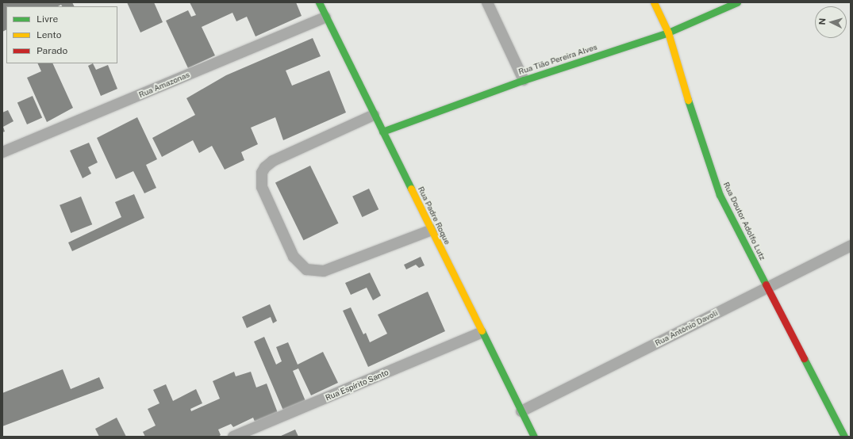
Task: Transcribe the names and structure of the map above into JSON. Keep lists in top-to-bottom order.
{
  "streets": {
    "street": [
      "Rua Tião Pereira Alves",
      "Rua Amazonas",
      "Rua Padre Roque",
      "Rua Doutor Adolfo Lutz",
      "Rua Antônio Davoli",
      "Rua Espírito Santo"
    ]
  },
  "crossings": [
    ["Rua Tião Pereira Alves", "Rua Padre Roque"],
    ["Rua Tião Pereira Alves", "Rua Doutor Adolfo Lutz"],
    ["Rua Amazonas", "Rua Padre Roque"],
    ["Rua Padre Roque", "Rua Antônio Davoli"],
    ["Rua Padre Roque", "Rua Espírito Santo"],
    ["Rua Doutor Adolfo Lutz", "Rua Antônio Davoli"]
  ],
  "legend": ["Livre", "Lento", "Parado"],
  "north": "left"
}
